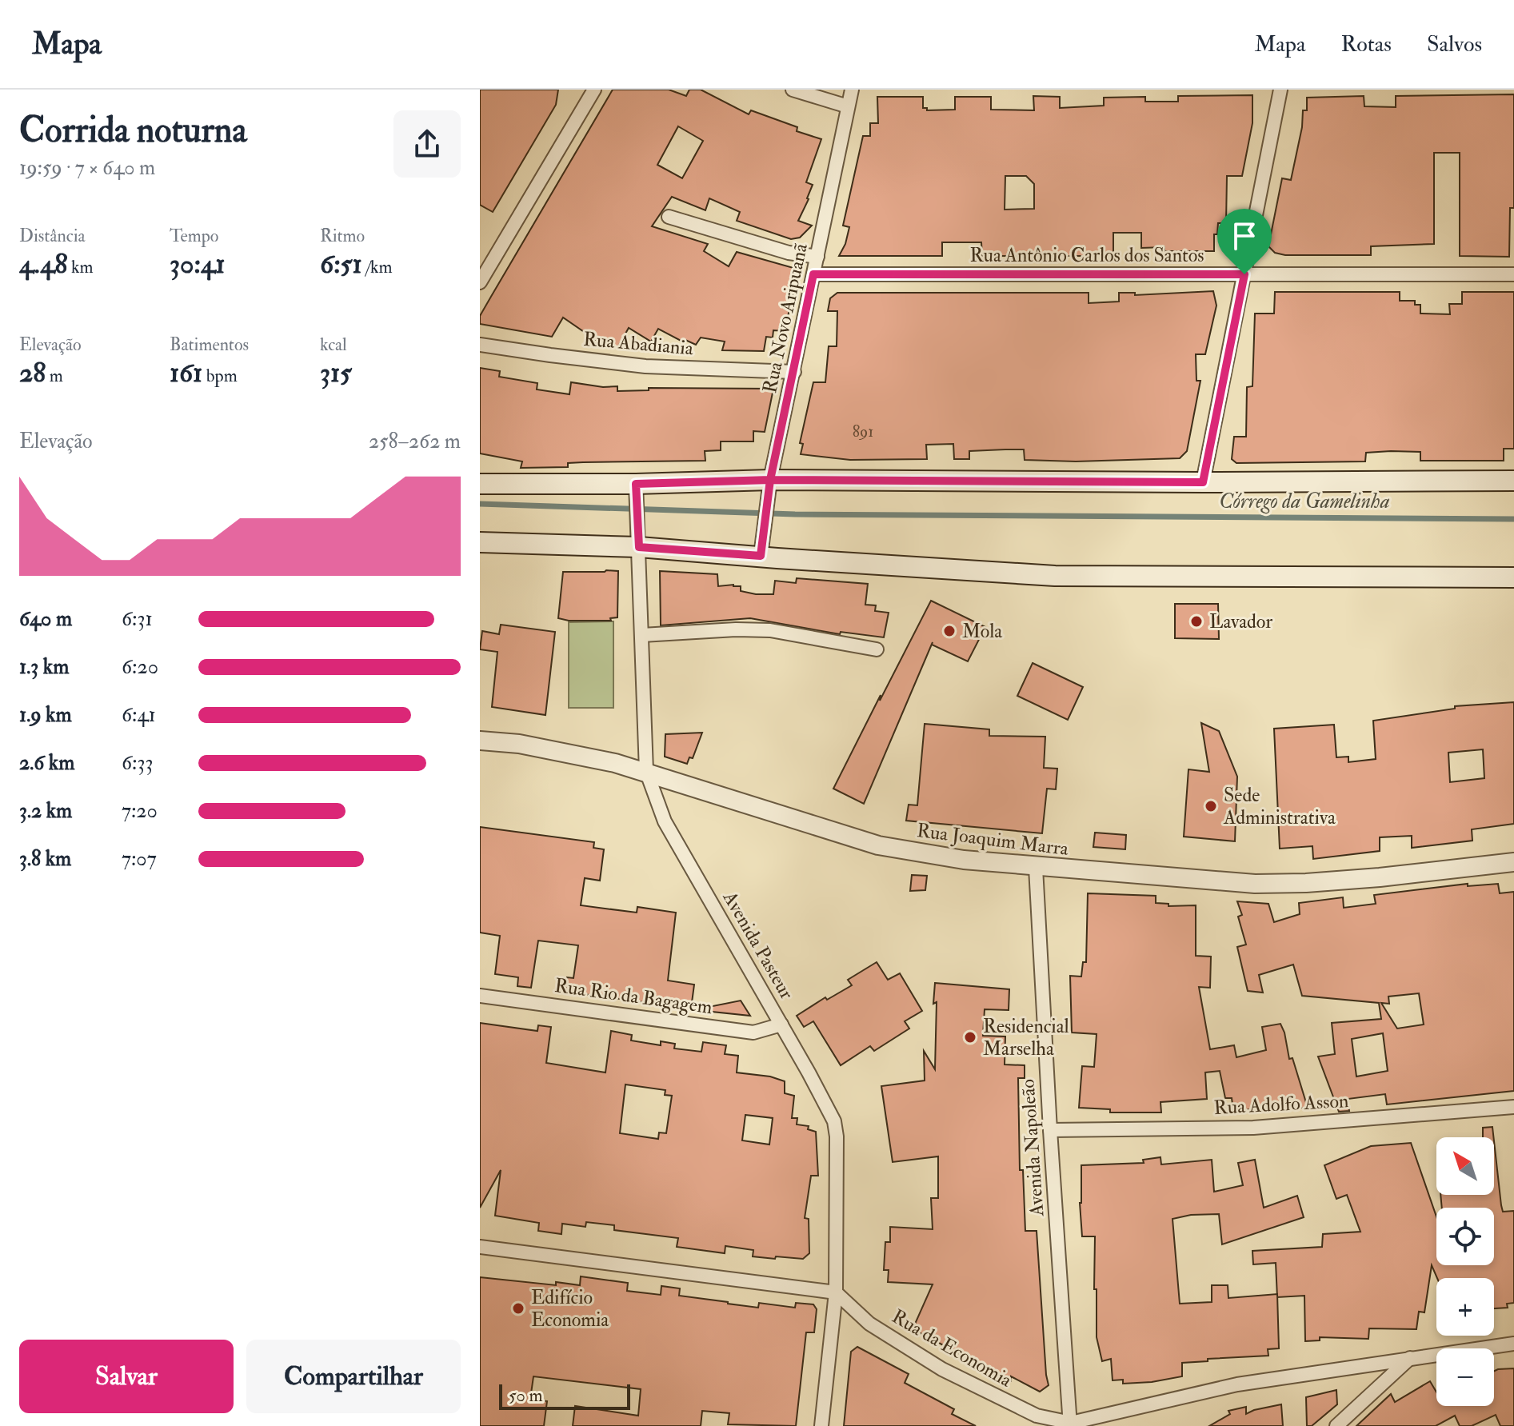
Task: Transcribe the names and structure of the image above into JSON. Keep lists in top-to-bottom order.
{
  "streets": {
    "street": [
      "Rua Antônio Carlos dos Santos",
      "Rua Novo Aripuanã",
      "Rua Abadiania",
      "Rua Joaquim Marra",
      "Avenida Pasteur",
      "Rua Rio da Bagagem",
      "Rua Adolfo Asson",
      "Avenida Napoleão",
      "Rua da Economia"
    ]
  },
  "crossings": [
    ["Rua Antônio Carlos dos Santos", "Rua Novo Aripuanã"],
    ["Rua Novo Aripuanã", "Rua Abadiania"],
    ["Rua Joaquim Marra", "Avenida Pasteur"],
    ["Rua Joaquim Marra", "Avenida Napoleão"],
    ["Avenida Pasteur", "Rua Rio da Bagagem"],
    ["Avenida Pasteur", "Rua da Economia"],
    ["Rua Adolfo Asson", "Avenida Napoleão"],
    ["Avenida Napoleão", "Rua da Economia"]
  ],
  "water": ["Córrego da Gamelinha"],
  "places": [
    "Lavador",
    "Mola",
    "Sede Administrativa",
    "Residencial Marselha",
    "Edifício Economia"
  ],
  "house_numbers": ["891"],
  "scale_bar": "50 m",
  "north": "top left",
  "page": {
    "header": "Mapa",
    "nav": ["Mapa", "Rotas", "Salvos"],
    "heading": ["Corrida noturna", "19:59 · 7 × 640 m"],
    "stats": [
      ["Distância", "4.48 km"],
      ["Tempo", "30:41"],
      ["Ritmo", "6:51 /km"],
      ["Elevação", "28 m"],
      ["Batimentos", "161 bpm"],
      ["kcal", "315"]
    ],
    "chart": ["Elevação", "258–262 m"],
    "list": [
      {
        "name": "640 m",
        "note": "6:31"
      },
      {
        "name": "1.3 km",
        "note": "6:20"
      },
      {
        "name": "1.9 km",
        "note": "6:41"
      },
      {
        "name": "2.6 km",
        "note": "6:33"
      },
      {
        "name": "3.2 km",
        "note": "7:20"
      },
      {
        "name": "3.8 km",
        "note": "7:07"
      }
    ],
    "map_buttons": ["+", "−"],
    "buttons": ["Salvar", "Compartilhar"],
    "scale": "50 m"
  }
}
